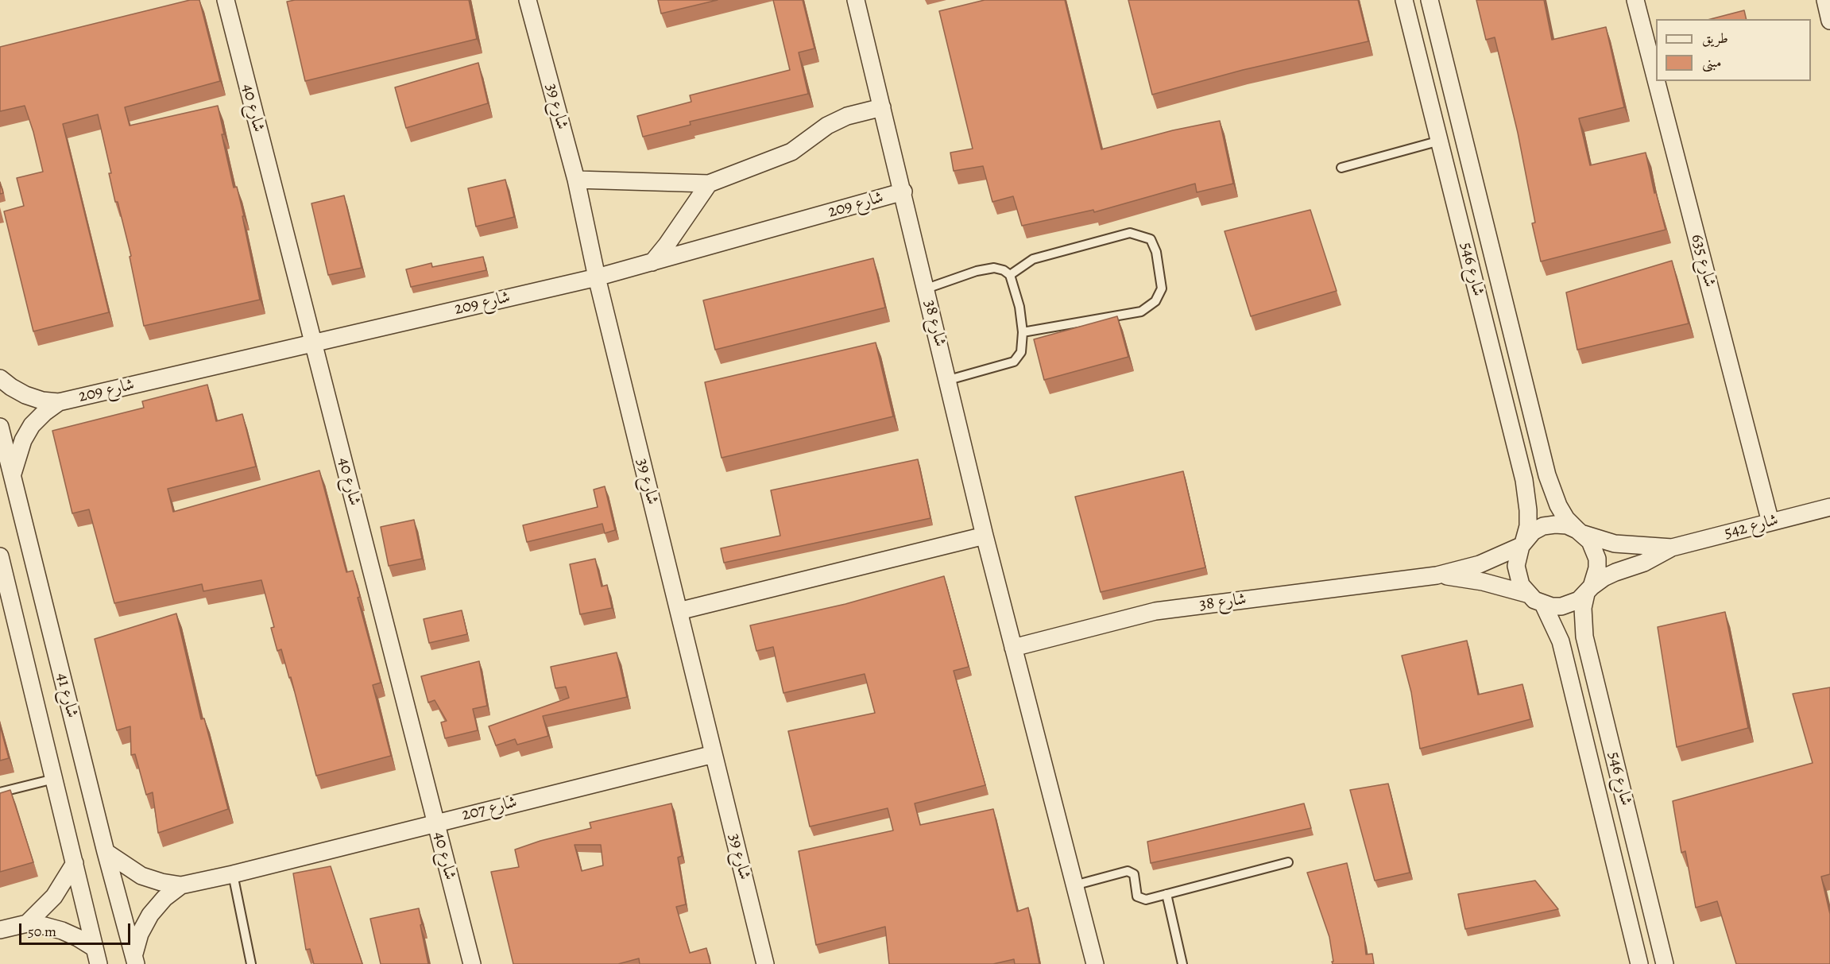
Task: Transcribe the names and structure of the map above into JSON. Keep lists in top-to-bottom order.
{
  "streets": {
    "street": [
      "شارع 39",
      "شارع 40",
      "شارع 209",
      "شارع 635",
      "شارع 546",
      "شارع 38",
      "شارع 542",
      "شارع 41",
      "شارع 207"
    ]
  },
  "crossings": [
    ["شارع 39", "شارع 209"],
    ["شارع 39", "شارع 207"],
    ["شارع 40", "شارع 209"],
    ["شارع 40", "شارع 207"],
    ["شارع 209", "شارع 38"],
    ["شارع 209", "شارع 41"],
    ["شارع 635", "شارع 542"],
    ["شارع 546", "شارع 38"],
    ["شارع 546", "شارع 542"],
    ["شارع 38", "شارع 542"],
    ["شارع 41", "شارع 207"]
  ],
  "legend": ["طريق", "مبنى"],
  "scale_bar": "50 m"
}
